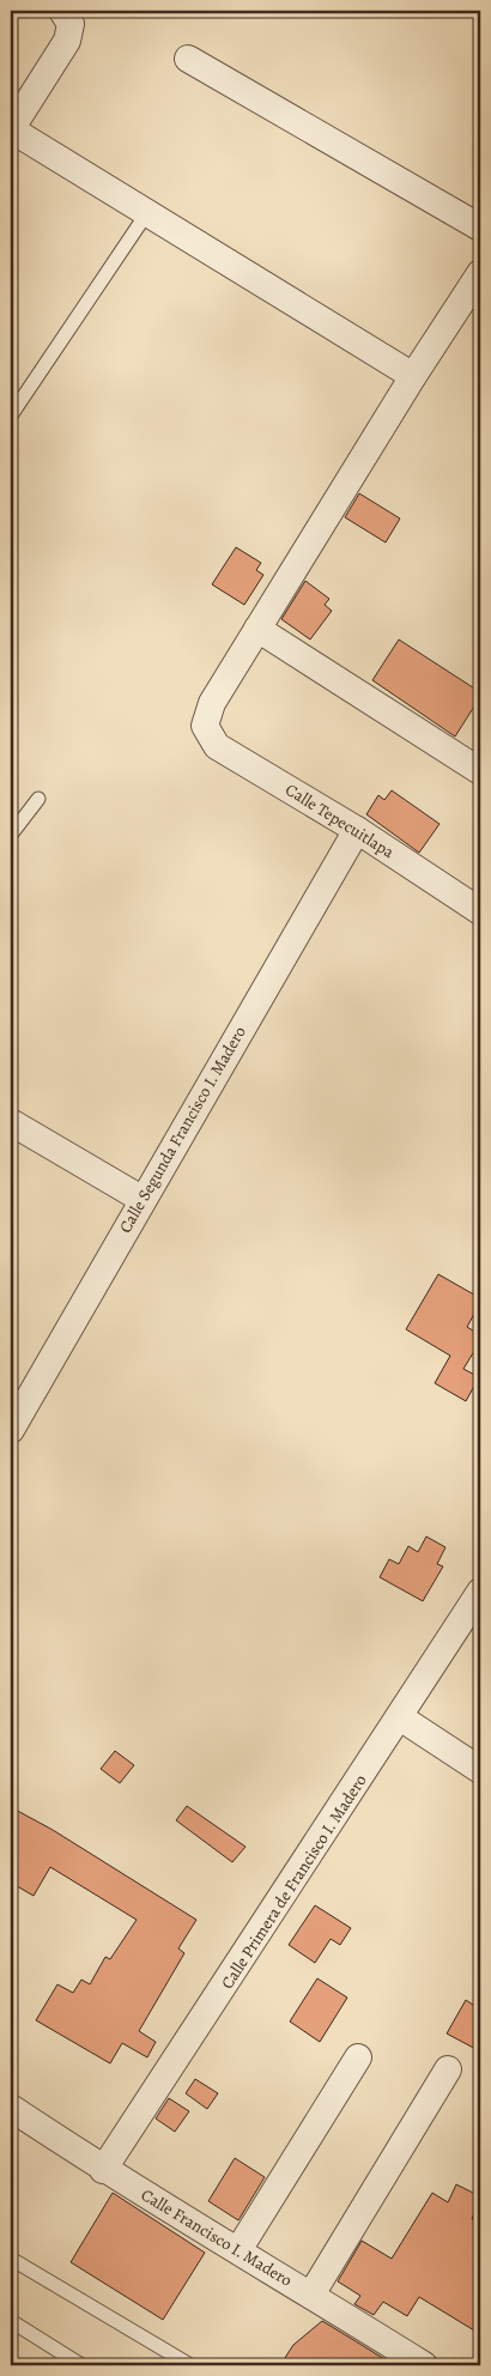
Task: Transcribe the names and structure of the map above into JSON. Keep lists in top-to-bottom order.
{
  "streets": {
    "street": [
      "Calle Tepecuitlapa",
      "Calle Segunda Francisco I. Madero",
      "Calle Primera de Francisco I. Madero",
      "Calle Francisco I. Madero"
    ]
  },
  "crossings": [
    ["Calle Tepecuitlapa", "Calle Segunda Francisco I. Madero"],
    ["Calle Primera de Francisco I. Madero", "Calle Francisco I. Madero"]
  ]
}
